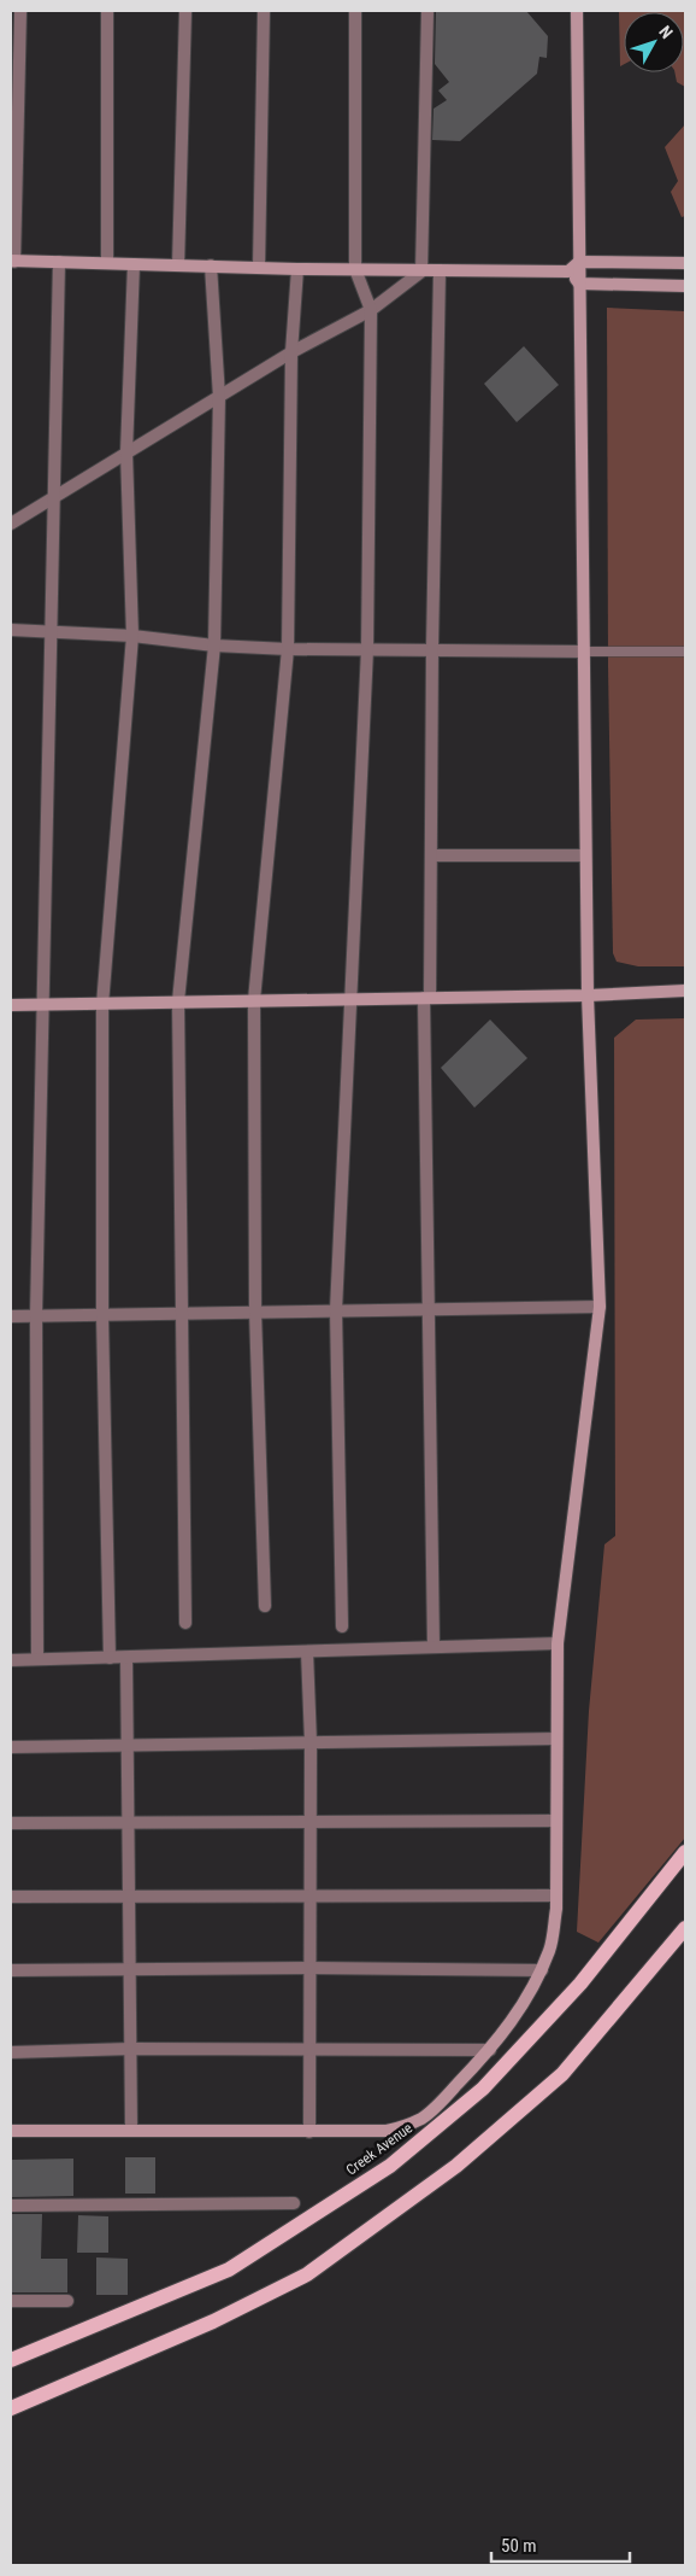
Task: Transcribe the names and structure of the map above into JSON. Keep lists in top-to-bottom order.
{
  "streets": {
    "main road": ["Creek Avenue"]
  },
  "scale_bar": "50 m",
  "north": "top right"
}
